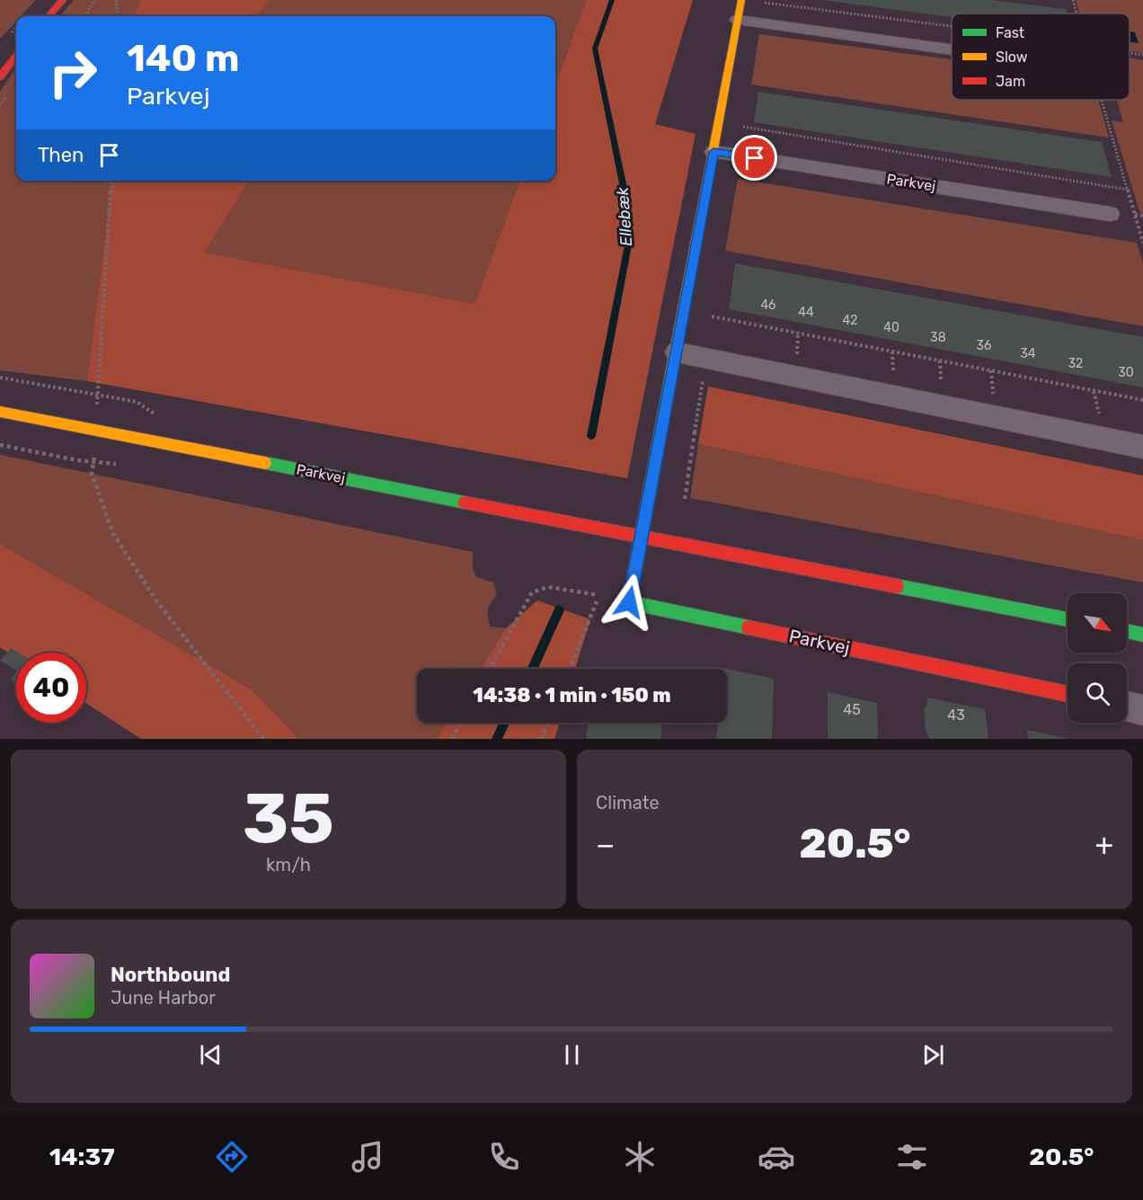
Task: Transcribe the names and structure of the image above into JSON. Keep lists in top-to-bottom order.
{
  "streets": {
    "street": ["Parkvej"]
  },
  "water": ["Ellebæk"],
  "house_numbers": [
    "46",
    "44",
    "42",
    "40",
    "38",
    "36",
    "34",
    "32",
    "30",
    "45",
    "43"
  ],
  "legend": ["Fast", "Slow", "Jam"],
  "north": "bottom right",
  "page": {
    "turn": ["140 m", "Parkvej"],
    "then": "Then",
    "limit": "40",
    "trip": "14:38 · 1 min · 150 m",
    "tile": [
      ["35", "km/h"],
      "Climate"
    ],
    "heat": ["−", "20.5°", "+"],
    "song": ["Northbound", "June Harbor"],
    "tabs": ["14:37", "20.5°"]
  }
}
